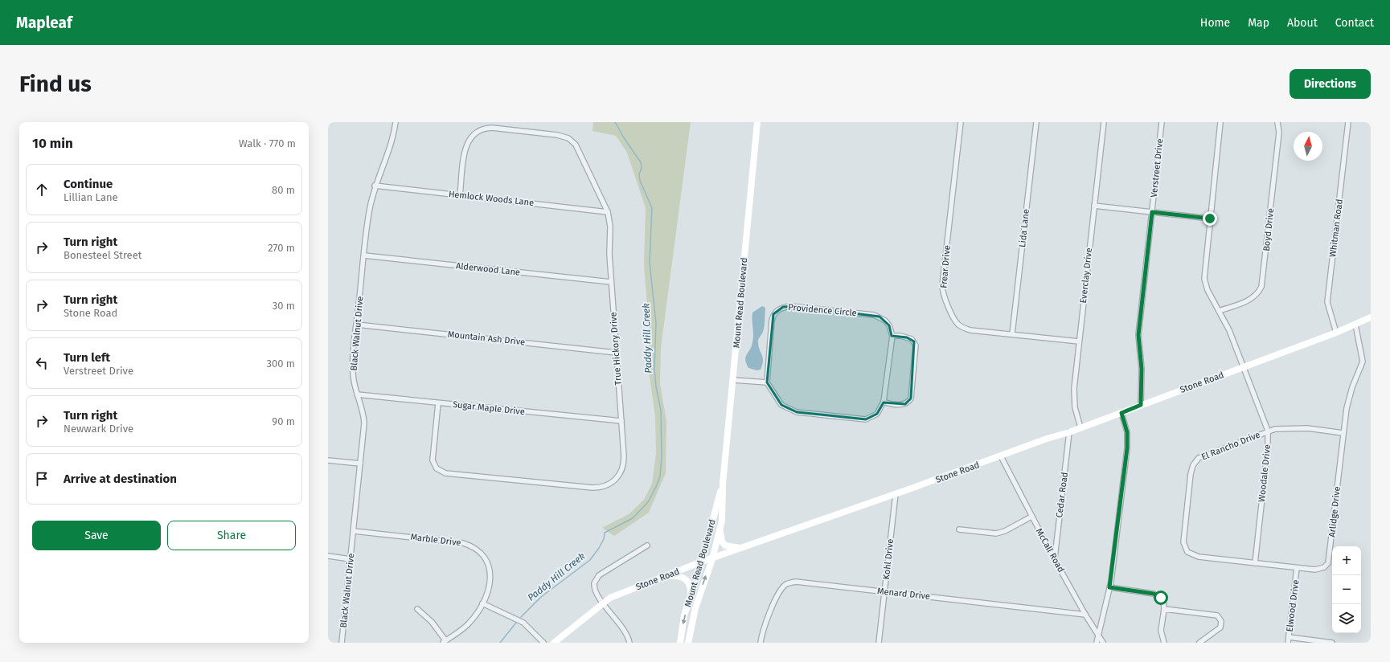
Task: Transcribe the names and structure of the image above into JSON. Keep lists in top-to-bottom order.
{
  "streets": {
    "street": [
      "Verstreet Drive",
      "Hemlock Woods Lane",
      "Lida Lane",
      "Whitman Road",
      "Boyd Drive",
      "Frear Drive",
      "Alderwood Lane",
      "Everclay Drive",
      "Mount Read Boulevard",
      "Providence Circle",
      "Black Walnut Drive",
      "Mountain Ash Drive",
      "True Hickory Drive",
      "Stone Road",
      "Sugar Maple Drive",
      "El Rancho Drive",
      "Woodale Drive",
      "Cedar Road",
      "Arlidge Drive",
      "Marble Drive",
      "McCall Road",
      "Kohl Drive",
      "Menard Drive",
      "Elwood Drive"
    ]
  },
  "crossings": [
    ["Verstreet Drive", "Stone Road"],
    ["Hemlock Woods Lane", "Black Walnut Drive"],
    ["Hemlock Woods Lane", "True Hickory Drive"],
    ["Lida Lane", "Frear Drive"],
    ["Whitman Road", "Stone Road"],
    ["Boyd Drive", "Woodale Drive"],
    ["Frear Drive", "Everclay Drive"],
    ["Alderwood Lane", "Black Walnut Drive"],
    ["Alderwood Lane", "True Hickory Drive"],
    ["Everclay Drive", "Stone Road"],
    ["Mount Read Boulevard", "Stone Road"],
    ["Black Walnut Drive", "Mountain Ash Drive"],
    ["Black Walnut Drive", "Sugar Maple Drive"],
    ["Black Walnut Drive", "Marble Drive"],
    ["Mountain Ash Drive", "True Hickory Drive"],
    ["True Hickory Drive", "Sugar Maple Drive"],
    ["Stone Road", "Woodale Drive"],
    ["Stone Road", "Cedar Road"],
    ["Stone Road", "Arlidge Drive"],
    ["Stone Road", "McCall Road"],
    ["Stone Road", "Kohl Drive"],
    ["El Rancho Drive", "Woodale Drive"],
    ["El Rancho Drive", "Arlidge Drive"],
    ["Woodale Drive", "Arlidge Drive"],
    ["Cedar Road", "McCall Road"],
    ["Arlidge Drive", "Elwood Drive"],
    ["McCall Road", "Menard Drive"],
    ["Kohl Drive", "Menard Drive"]
  ],
  "water": ["Paddy Hill Creek"],
  "north": "top",
  "page": {
    "header": "Mapleaf",
    "nav": [
      "Home",
      "Map",
      "About",
      "Contact"
    ],
    "buttons": [
      "Directions",
      ["Save", "Share"]
    ],
    "title": "Find us",
    "heading": ["10 min", "Walk · 770 m"],
    "list": [
      ["Continue", "Lillian Lane", "80 m"],
      ["Turn right", "Bonesteel Street", "270 m"],
      ["Turn right", "Stone Road", "30 m"],
      ["Turn left", "Verstreet Drive", "300 m"],
      ["Turn right", "Newwark Drive", "90 m"],
      "Arrive at destination"
    ],
    "map_buttons": ["+", "−"]
  }
}
